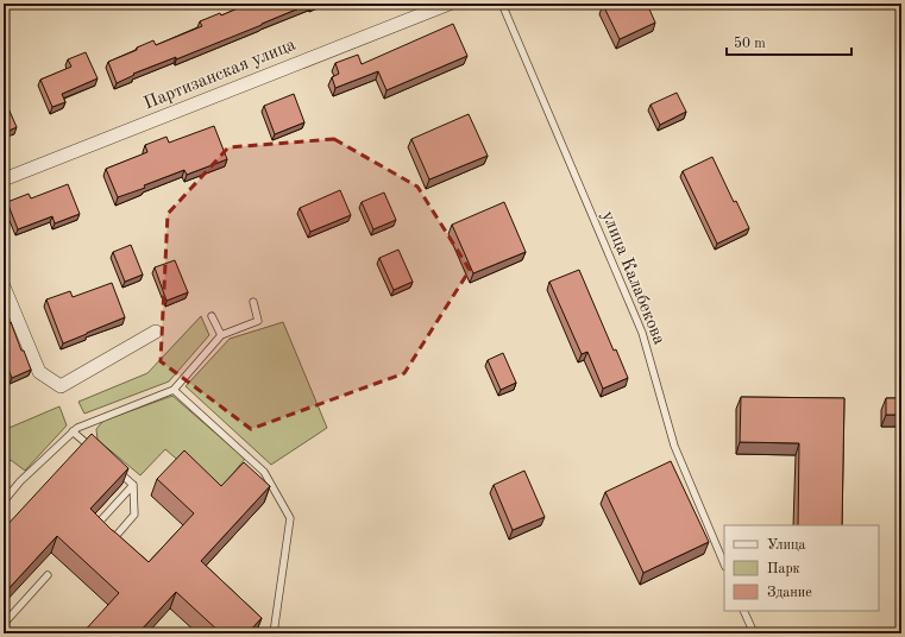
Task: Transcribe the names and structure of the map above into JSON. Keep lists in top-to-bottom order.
{
  "streets": {
    "street": ["Партизанская улица"],
    "lane": ["улица Калабекова"]
  },
  "legend": ["Улица", "Парк", "Здание"],
  "scale_bar": "50 m"
}
